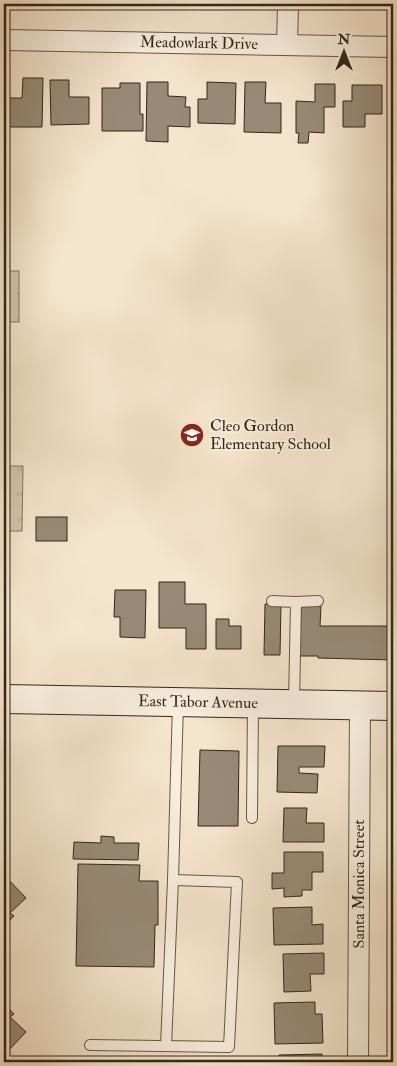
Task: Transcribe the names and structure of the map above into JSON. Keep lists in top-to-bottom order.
{
  "streets": {
    "main road": ["East Tabor Avenue"],
    "street": ["Meadowlark Drive", "Santa Monica Street"]
  },
  "crossings": [
    ["East Tabor Avenue", "Santa Monica Street"]
  ],
  "places": {
    "school or university": ["Cleo Gordon Elementary School"]
  },
  "north": "top"
}
